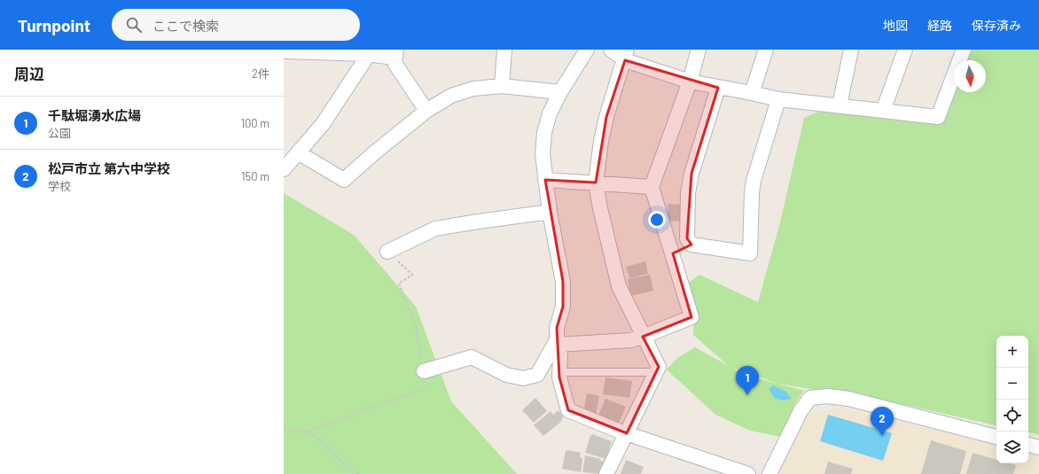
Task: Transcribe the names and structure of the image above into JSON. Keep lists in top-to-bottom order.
{
  "north": "bottom",
  "page": {
    "header": "Turnpoint",
    "search": "ここで検索",
    "nav": ["地図", "経路", "保存済み"],
    "heading": ["周辺", "2件"],
    "list": [
      {
        "mark": "1",
        "name": "千駄堀湧水広場",
        "note": "公園",
        "value": "100 m"
      },
      {
        "mark": "2",
        "name": "松戸市立 第六中学校",
        "note": "学校",
        "value": "150 m"
      }
    ],
    "map_buttons": ["+", "−"],
    "pins": ["1", "2"]
  }
}
